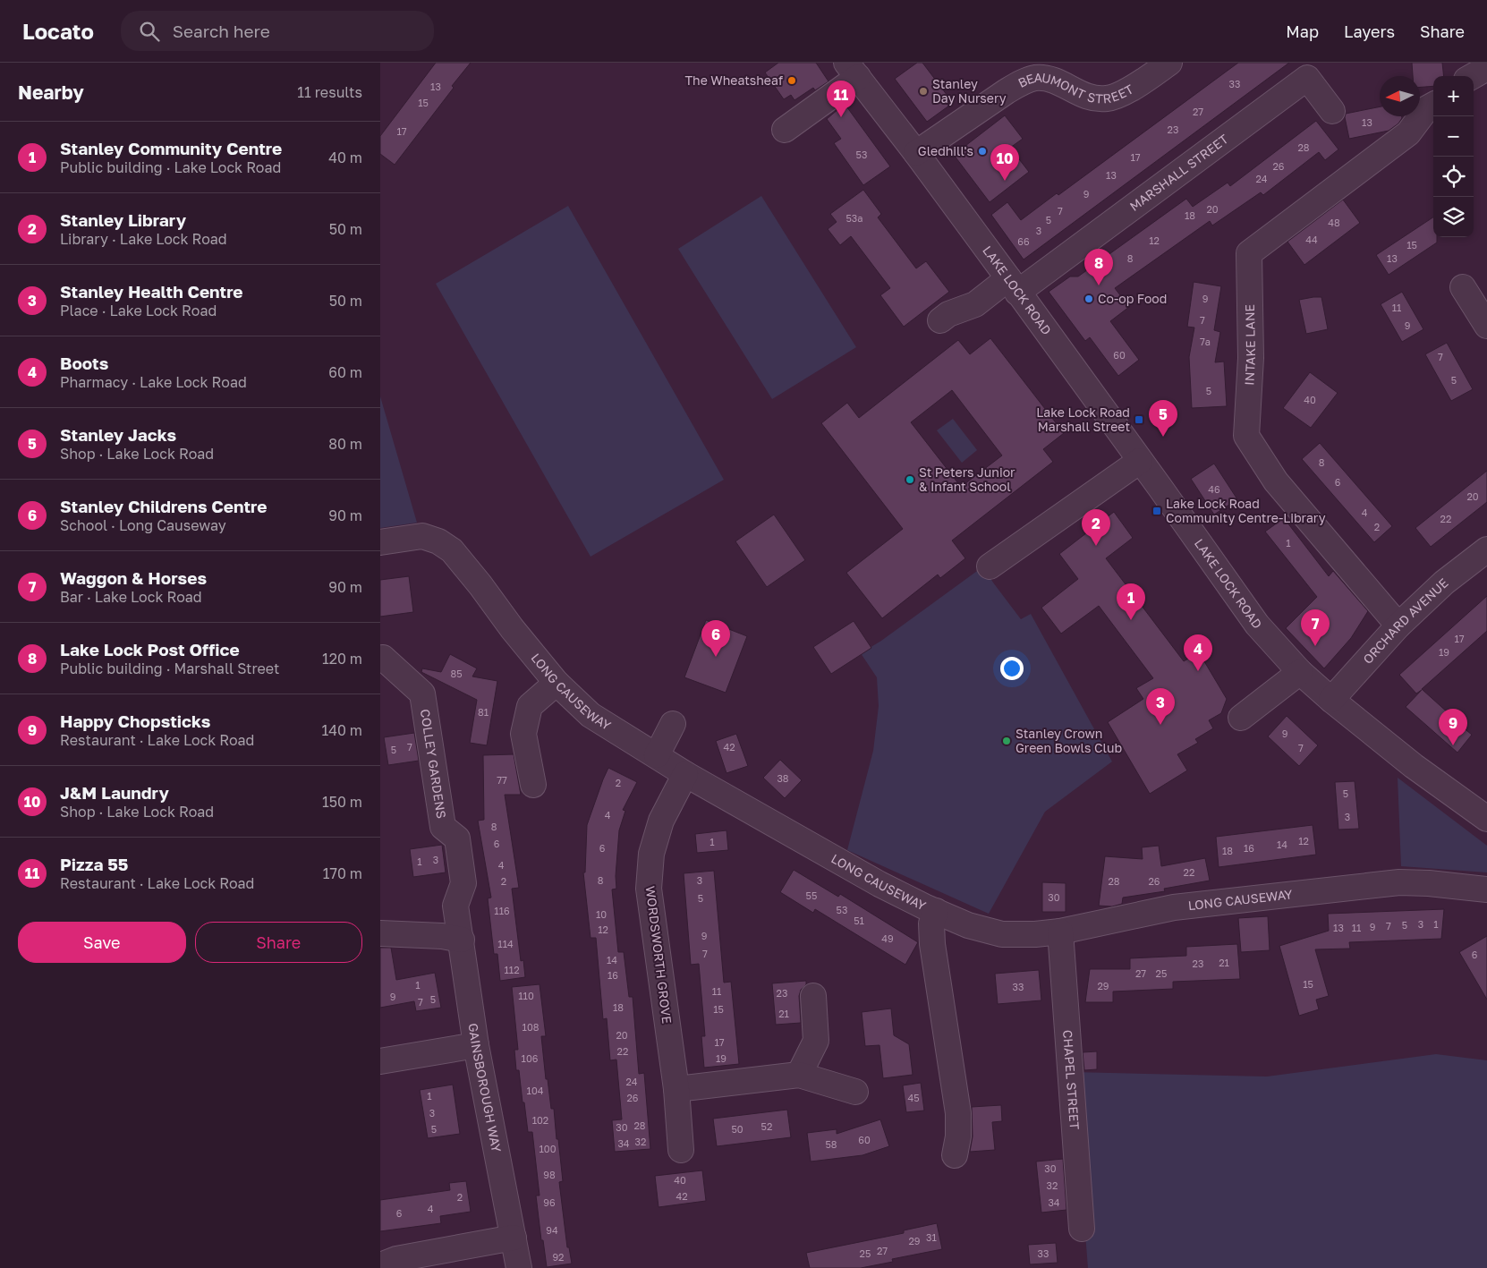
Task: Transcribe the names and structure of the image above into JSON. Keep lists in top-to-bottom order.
{
  "streets": {
    "street": [
      "BEAUMONT STREET",
      "MARSHALL STREET",
      "LAKE LOCK ROAD",
      "INTAKE LANE",
      "ORCHARD AVENUE",
      "LONG CAUSEWAY",
      "COLLEY GARDENS",
      "WORDSWORTH GROVE",
      "CHAPEL STREET",
      "GAINSBOROUGH WAY"
    ]
  },
  "crossings": [
    ["BEAUMONT STREET", "LAKE LOCK ROAD"],
    ["MARSHALL STREET", "LAKE LOCK ROAD"],
    ["LAKE LOCK ROAD", "ORCHARD AVENUE"],
    ["INTAKE LANE", "ORCHARD AVENUE"],
    ["LONG CAUSEWAY", "WORDSWORTH GROVE"],
    ["LONG CAUSEWAY", "CHAPEL STREET"],
    ["COLLEY GARDENS", "GAINSBOROUGH WAY"]
  ],
  "places": {
    "other": [
      "The Wheatsheaf",
      "Stanley Day Nursery",
      "Gledhill's",
      "Co-op Food",
      "St Peters Junior & Infant School",
      "Stanley Crown Green Bowls Club"
    ],
    "transit": ["Lake Lock Road Marshall Street", "Lake Lock Road Community Centre-Library"]
  },
  "house_numbers": [
    "33",
    "13",
    "15",
    "27",
    "13",
    "23",
    "17",
    "28",
    "53",
    "17",
    "26",
    "13",
    "24",
    "9",
    "20",
    "7",
    "18",
    "53a",
    "5",
    "48",
    "3",
    "44",
    "12",
    "66",
    "15",
    "8",
    "13",
    "9",
    "11",
    "7",
    "9",
    "7a",
    "60",
    "7",
    "5",
    "5",
    "40",
    "8",
    "6",
    "46",
    "20",
    "4",
    "22",
    "2",
    "1",
    "17",
    "19",
    "85",
    "81",
    "9",
    "7",
    "42",
    "7",
    "5",
    "38",
    "77",
    "2",
    "5",
    "4",
    "3",
    "8",
    "12",
    "1",
    "6",
    "14",
    "6",
    "16",
    "18",
    "3",
    "1",
    "4",
    "22",
    "8",
    "3",
    "2",
    "28",
    "26",
    "55",
    "30",
    "5",
    "53",
    "116",
    "10",
    "51",
    "3",
    "1",
    "5",
    "7",
    "9",
    "13",
    "11",
    "12",
    "9",
    "49",
    "114",
    "7",
    "6",
    "14",
    "21",
    "23",
    "112",
    "27",
    "25",
    "16",
    "15",
    "1",
    "29",
    "33",
    "11",
    "23",
    "110",
    "9",
    "5",
    "7",
    "18",
    "15",
    "21",
    "108",
    "20",
    "17",
    "22",
    "106",
    "19",
    "24",
    "104",
    "1",
    "26",
    "45",
    "3",
    "102",
    "28",
    "52",
    "30",
    "5",
    "50",
    "60",
    "32",
    "34",
    "58",
    "100",
    "30",
    "98",
    "40",
    "32",
    "42",
    "2",
    "96",
    "34",
    "4",
    "6",
    "94",
    "31",
    "29",
    "27",
    "25",
    "33",
    "92"
  ],
  "north": "left",
  "page": {
    "header": "Locato",
    "search": "Search here",
    "nav": ["Map", "Layers", "Share"],
    "heading": ["Nearby", "11 results"],
    "map_buttons": ["+", "−"],
    "pins": [
      "11",
      "10",
      "8",
      "5",
      "2",
      "1",
      "7",
      "6",
      "4",
      "3",
      "9"
    ],
    "list": [
      {
        "mark": "1",
        "name": "Stanley Community Centre",
        "note": "Public building · Lake Lock Road",
        "value": "40 m"
      },
      {
        "mark": "2",
        "name": "Stanley Library",
        "note": "Library · Lake Lock Road",
        "value": "50 m"
      },
      {
        "mark": "3",
        "name": "Stanley Health Centre",
        "note": "Place · Lake Lock Road",
        "value": "50 m"
      },
      {
        "mark": "4",
        "name": "Boots",
        "note": "Pharmacy · Lake Lock Road",
        "value": "60 m"
      },
      {
        "mark": "5",
        "name": "Stanley Jacks",
        "note": "Shop · Lake Lock Road",
        "value": "80 m"
      },
      {
        "mark": "6",
        "name": "Stanley Childrens Centre",
        "note": "School · Long Causeway",
        "value": "90 m"
      },
      {
        "mark": "7",
        "name": "Waggon & Horses",
        "note": "Bar · Lake Lock Road",
        "value": "90 m"
      },
      {
        "mark": "8",
        "name": "Lake Lock Post Office",
        "note": "Public building · Marshall Street",
        "value": "120 m"
      },
      {
        "mark": "9",
        "name": "Happy Chopsticks",
        "note": "Restaurant · Lake Lock Road",
        "value": "140 m"
      },
      {
        "mark": "10",
        "name": "J&M Laundry",
        "note": "Shop · Lake Lock Road",
        "value": "150 m"
      },
      {
        "mark": "11",
        "name": "Pizza 55",
        "note": "Restaurant · Lake Lock Road",
        "value": "170 m"
      }
    ],
    "buttons": ["Save", "Share"]
  }
}
